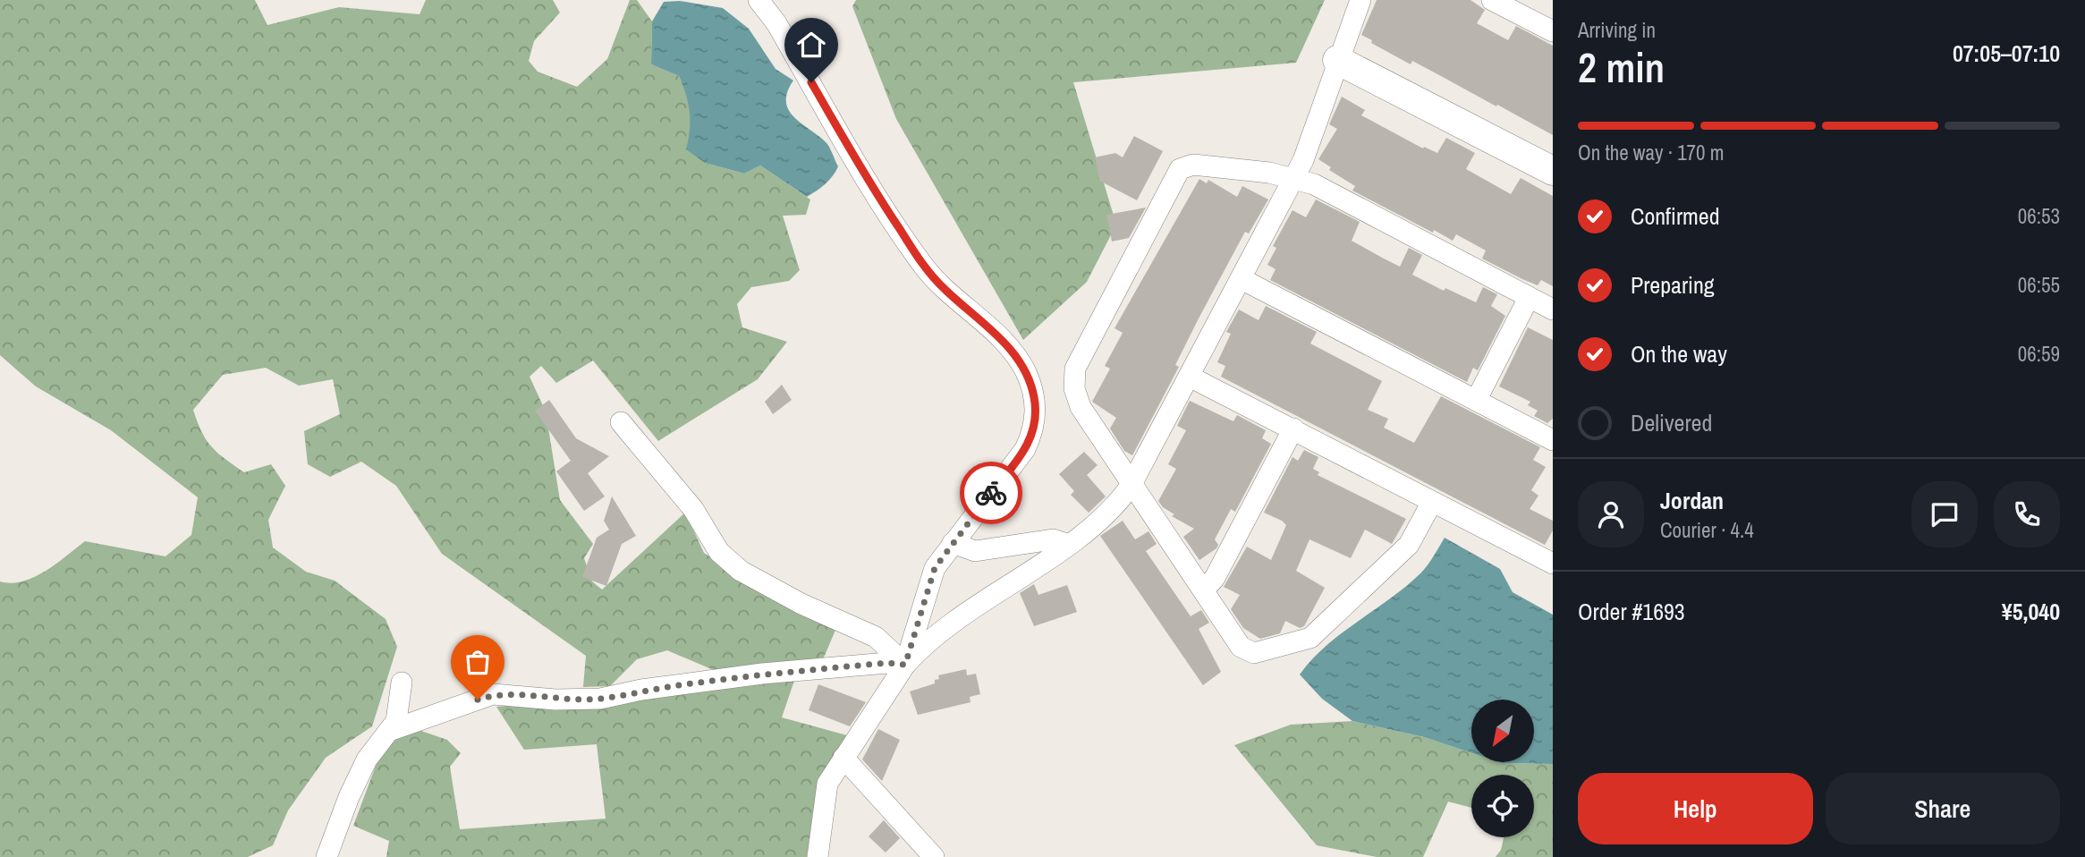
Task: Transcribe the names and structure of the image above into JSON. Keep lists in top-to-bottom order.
{
  "north": "bottom left",
  "page": {
    "heading": ["2 min", "Arriving in", "07:05–07:10"],
    "panel": [
      "Jordan",
      "Courier · 4.4",
      "Order #1693",
      "¥5,040"
    ],
    "bar": "On the way · 170 m",
    "list": [
      ["Confirmed", "06:53"],
      ["Preparing", "06:55"],
      ["On the way", "06:59"],
      "Delivered"
    ],
    "buttons": ["Help", "Share"]
  }
}
